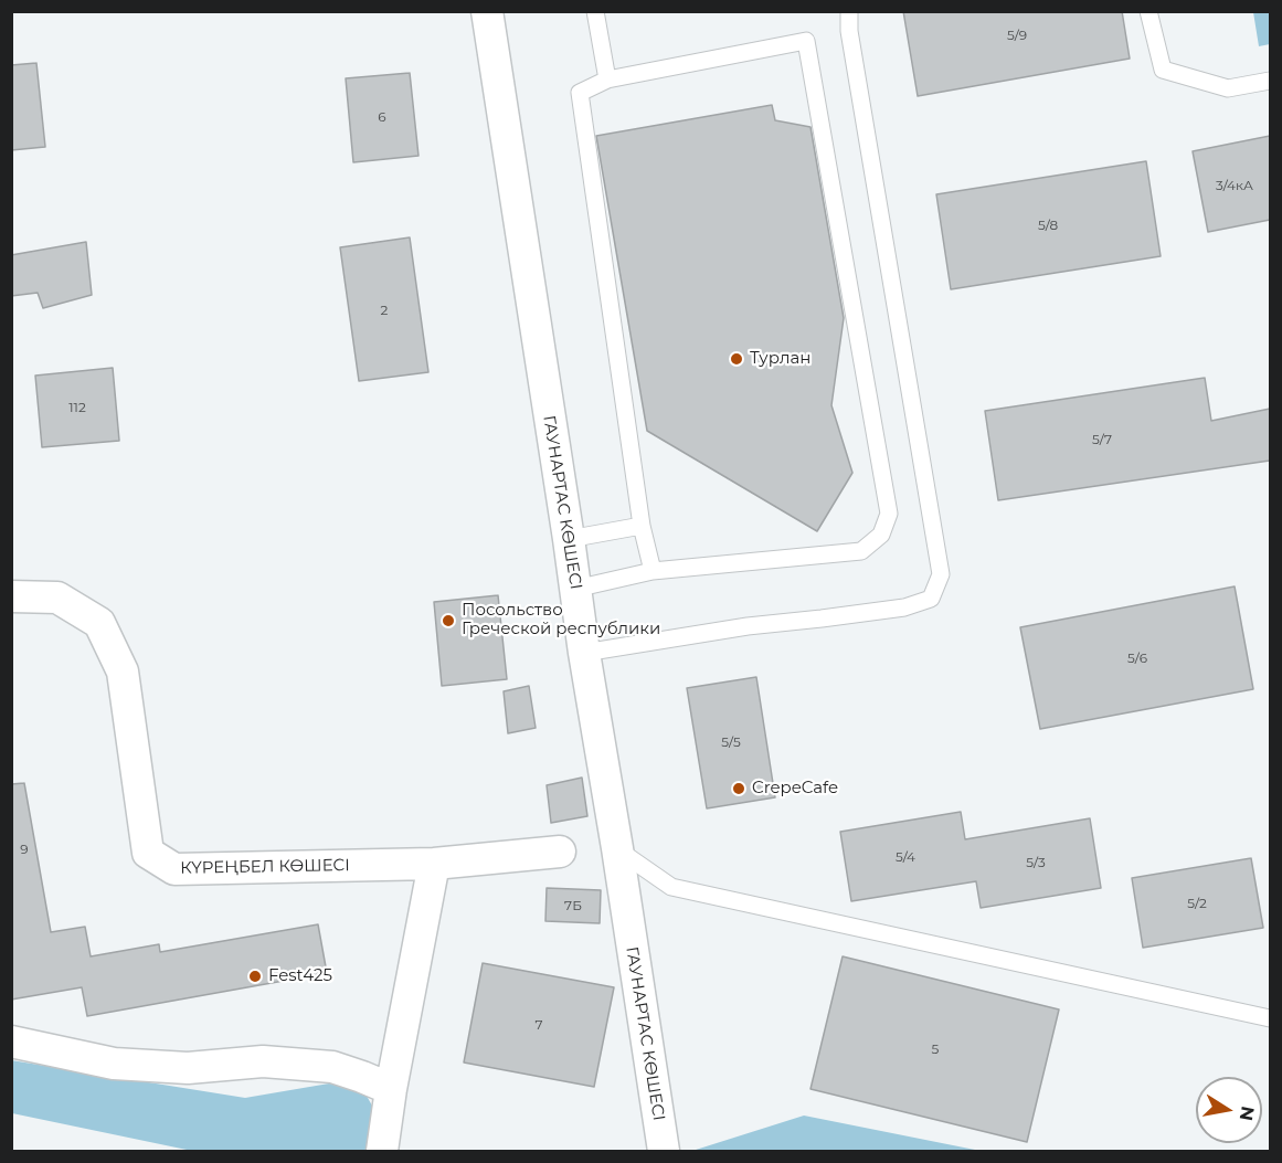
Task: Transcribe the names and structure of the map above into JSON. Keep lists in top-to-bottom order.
{
  "streets": {
    "street": ["ГАУHАРТАС КӨШЕСІ", "КҮРЕҢБЕЛ КӨШЕСІ"]
  },
  "places": [
    "Турлан",
    "Посольство Греческой республики",
    "CrepeCafe",
    "Fest425"
  ],
  "house_numbers": [
    "5/9",
    "6",
    "3/4кА",
    "5/8",
    "2",
    "112",
    "5/7",
    "5/6",
    "5/5",
    "9",
    "5/4",
    "5/3",
    "5/2",
    "7Б",
    "7",
    "5"
  ],
  "north": "right"
}
